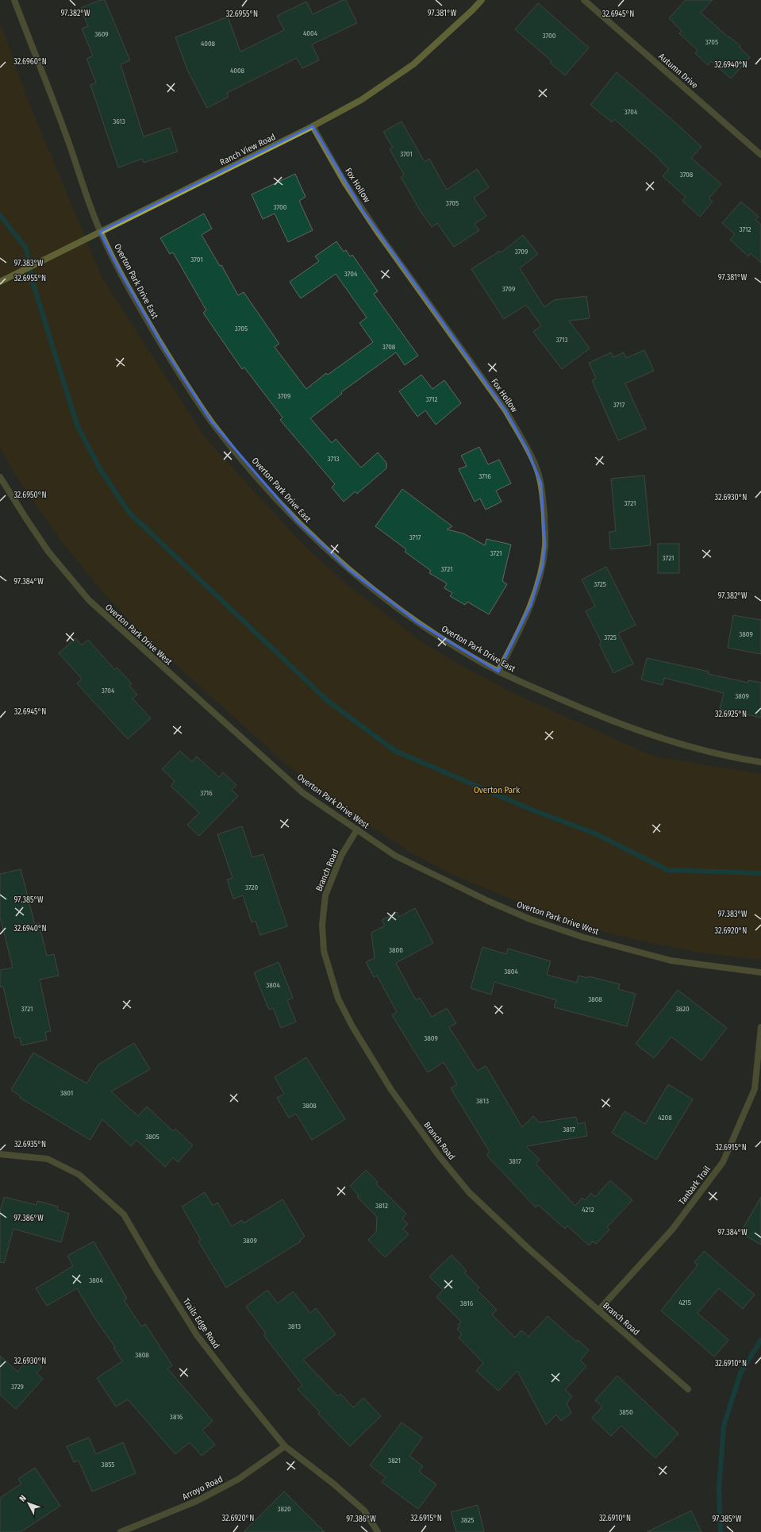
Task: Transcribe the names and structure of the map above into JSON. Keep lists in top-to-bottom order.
{
  "streets": {
    "street": [
      "Autumn Drive",
      "Ranch View Road",
      "Fox Hollow",
      "Overton Park Drive East",
      "Overton Park Drive West",
      "Branch Road",
      "Tanbark Trail",
      "Trails Edge Road",
      "Arroyo Road"
    ]
  },
  "crossings": [
    ["Ranch View Road", "Fox Hollow"],
    ["Ranch View Road", "Overton Park Drive East"],
    ["Fox Hollow", "Overton Park Drive East"],
    ["Overton Park Drive West", "Branch Road"],
    ["Branch Road", "Tanbark Trail"],
    ["Trails Edge Road", "Arroyo Road"]
  ],
  "parks": ["Overton Park"],
  "house_numbers": [
    "4004",
    "3609",
    "3700",
    "3705",
    "4008",
    "4008",
    "3704",
    "3613",
    "3701",
    "3708",
    "3705",
    "3700",
    "3712",
    "3709",
    "3701",
    "3704",
    "3709",
    "3705",
    "3713",
    "3708",
    "3709",
    "3712",
    "3717",
    "3713",
    "3716",
    "3721",
    "3717",
    "3721",
    "3721",
    "3721",
    "3725",
    "3809",
    "3725",
    "3704",
    "3809",
    "3716",
    "3720",
    "3800",
    "3804",
    "3804",
    "3808",
    "3721",
    "3820",
    "3809",
    "3801",
    "3813",
    "3808",
    "4208",
    "3817",
    "3805",
    "3817",
    "3812",
    "4212",
    "3809",
    "3804",
    "4215",
    "3816",
    "3813",
    "3808",
    "3729",
    "3850",
    "3816",
    "3821",
    "3855",
    "3820",
    "3825"
  ],
  "north": "top left",
  "coordinates": [
    "97.382°W",
    "97.381°W",
    "32.6955°N",
    "32.6945°N",
    "32.6960°N",
    "32.6940°N",
    "97.383°W",
    "32.6950°N",
    "32.6930°N",
    "97.384°W",
    "32.6925°N",
    "97.385°W",
    "32.6920°N",
    "32.6935°N",
    "32.6915°N",
    "97.386°W",
    "32.6910°N"
  ]
}
